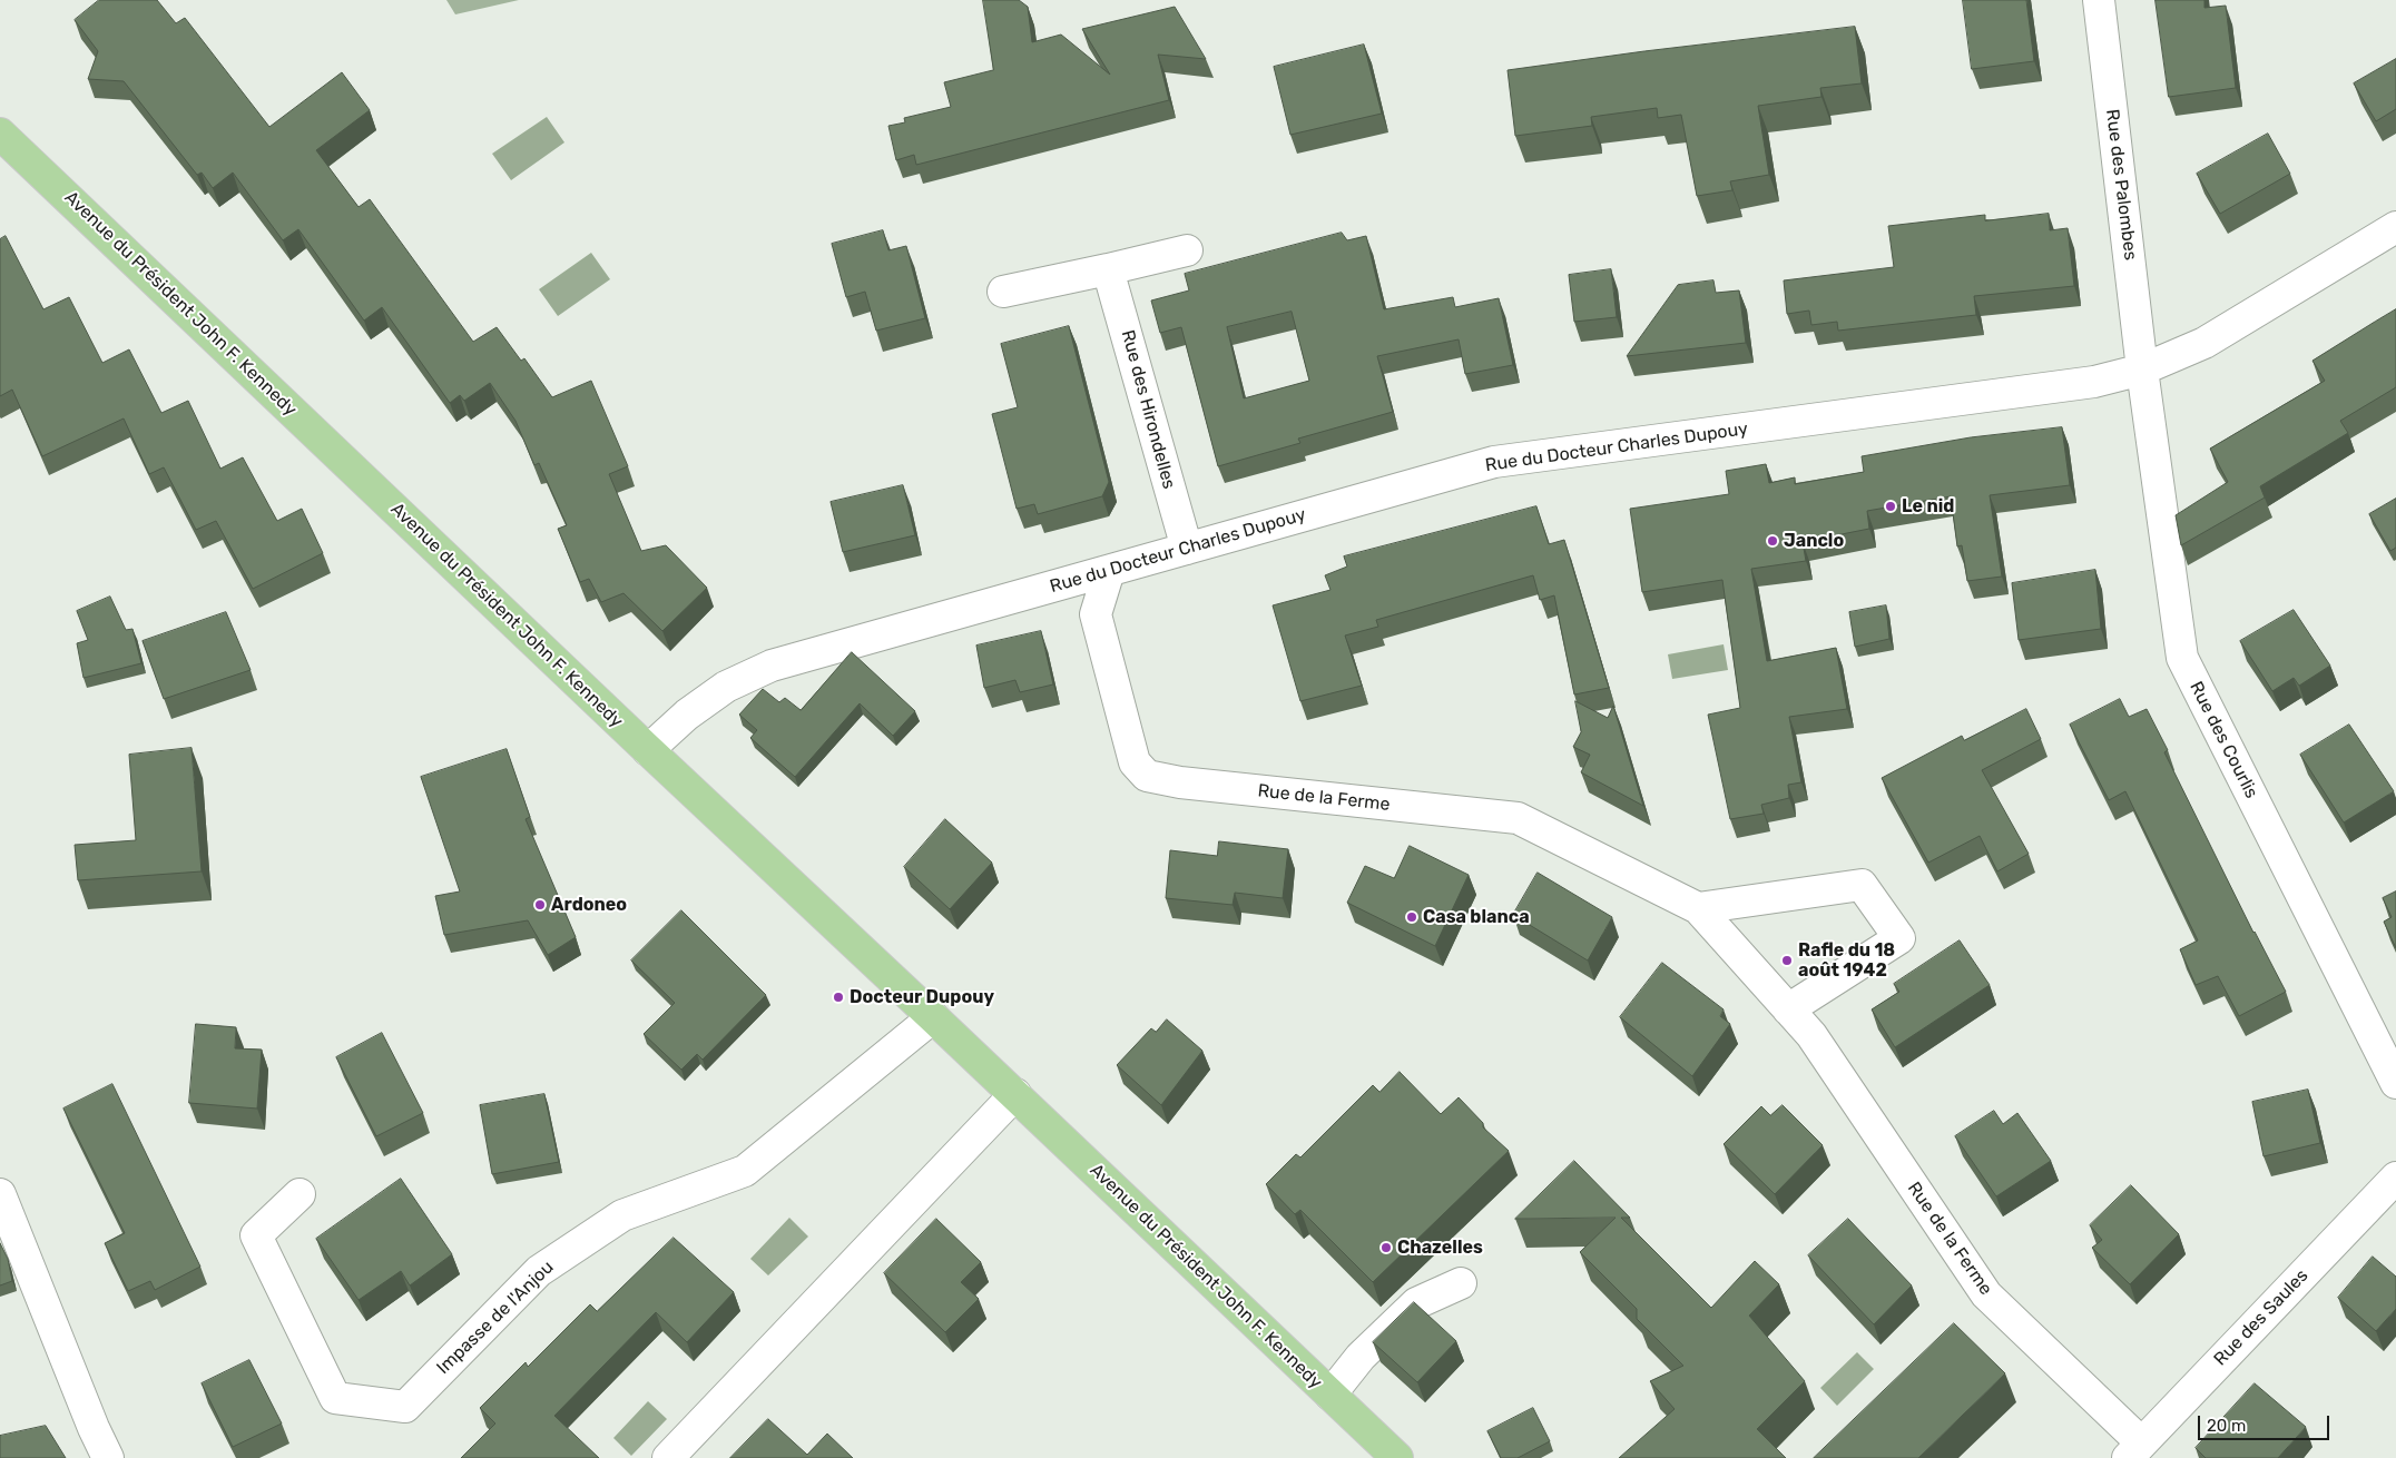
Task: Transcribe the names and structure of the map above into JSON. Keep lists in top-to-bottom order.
{
  "streets": {
    "main road": ["Avenue du Président John F. Kennedy"],
    "street": [
      "Rue des Palombes",
      "Rue des Hirondelles",
      "Rue du Docteur Charles Dupouy",
      "Rue des Courlis",
      "Rue de la Ferme",
      "Impasse de l'Anjou",
      "Rue des Saules"
    ]
  },
  "crossings": [
    ["Rue des Palombes", "Rue du Docteur Charles Dupouy"],
    ["Rue des Palombes", "Rue des Courlis"],
    ["Avenue du Président John F. Kennedy", "Rue du Docteur Charles Dupouy"],
    ["Avenue du Président John F. Kennedy", "Impasse de l'Anjou"],
    ["Rue des Hirondelles", "Rue du Docteur Charles Dupouy"],
    ["Rue du Docteur Charles Dupouy", "Rue des Courlis"],
    ["Rue du Docteur Charles Dupouy", "Rue de la Ferme"],
    ["Rue de la Ferme", "Rue des Saules"]
  ],
  "places": [
    "Le nid",
    "Janclo",
    "Ardoneo",
    "Casa blanca",
    "Rafle du 18 août 1942",
    "Docteur Dupouy",
    "Chazelles"
  ],
  "scale_bar": "20 m"
}
